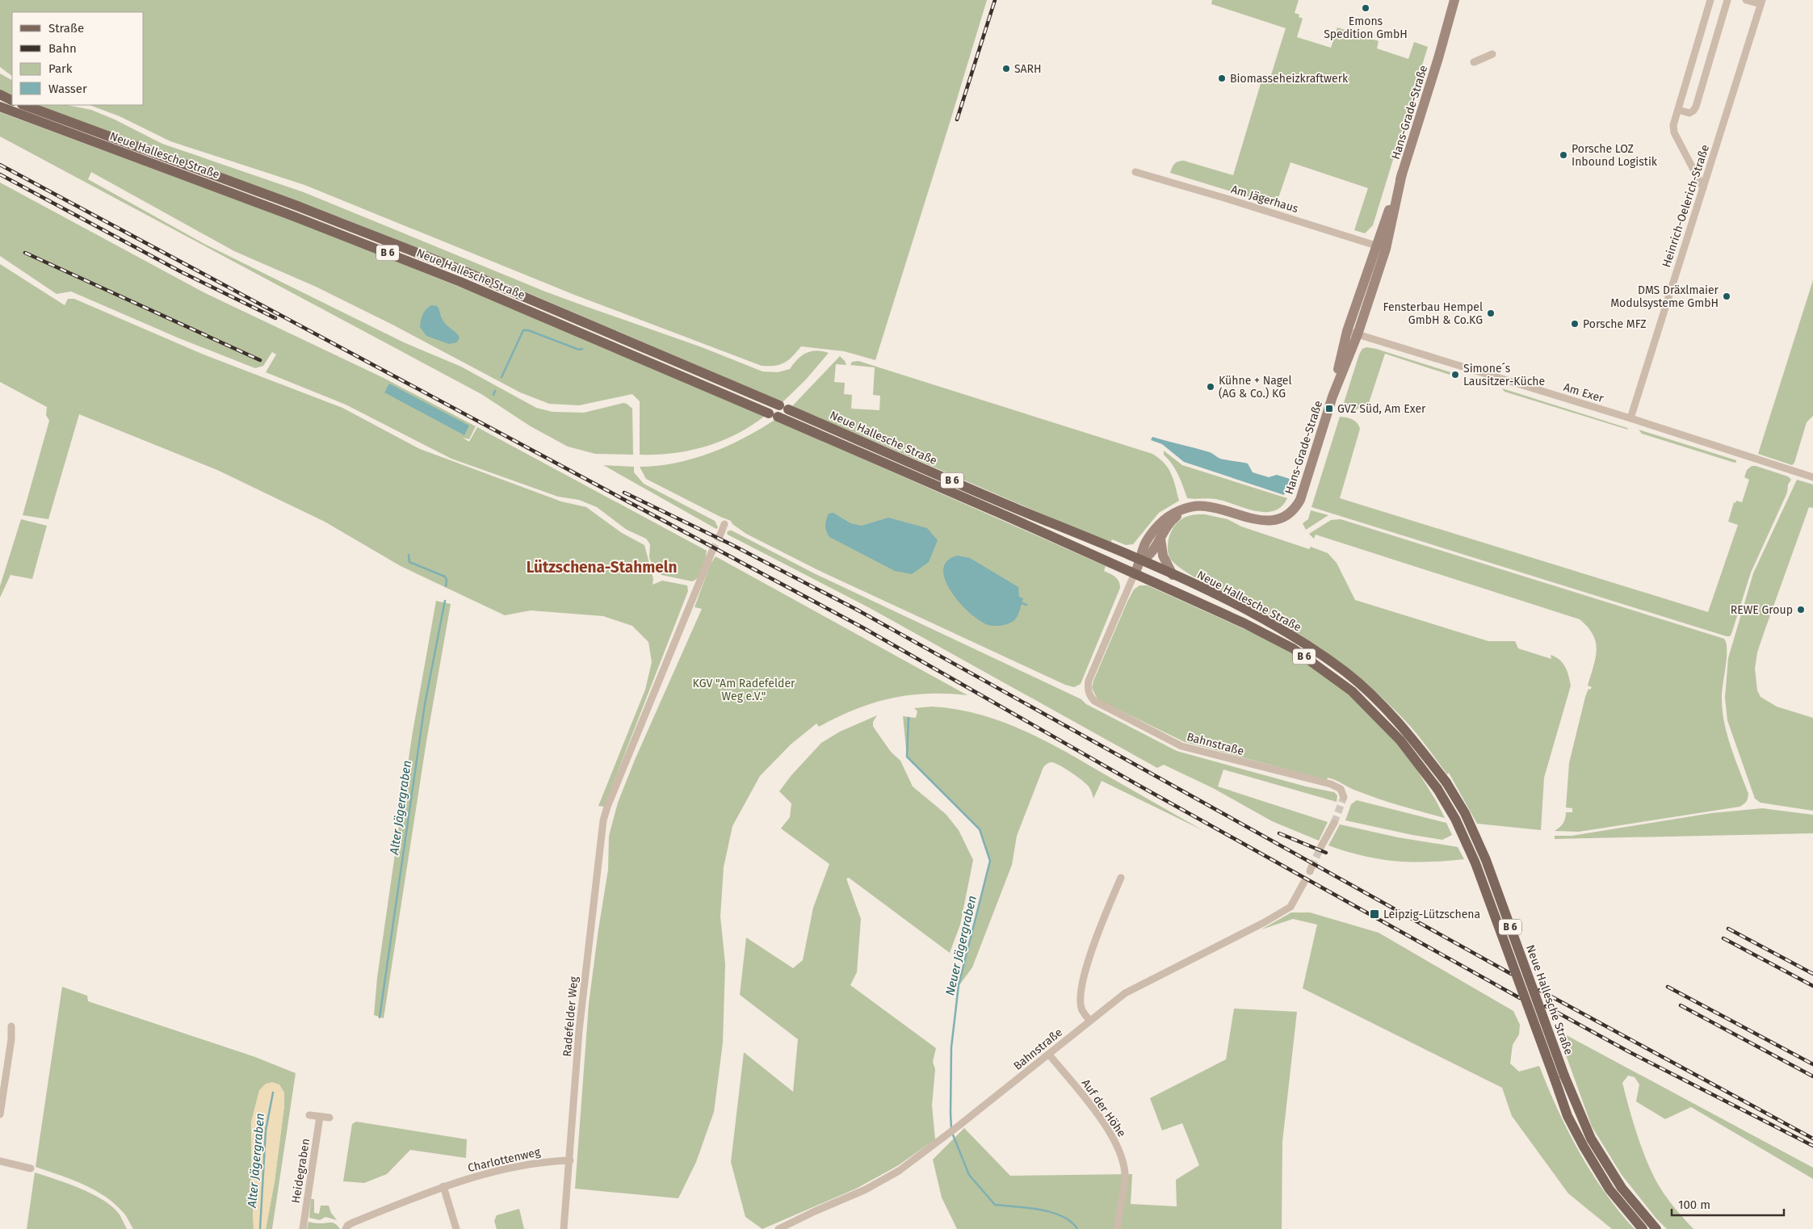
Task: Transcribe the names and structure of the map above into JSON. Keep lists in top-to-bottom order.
{
  "streets": {
    "main road": ["Neue Hallesche Straße", "B 6"],
    "street": [
      "Hans-Grade-Straße",
      "Am Jägerhaus",
      "Heinrich-Oelerich-Straße",
      "Am Exer",
      "Bahnstraße",
      "Radefelder Weg",
      "Auf der Höhe",
      "Charlottenweg",
      "Heidegraben"
    ]
  },
  "crossings": [
    ["Hans-Grade-Straße", "Neue Hallesche Straße"],
    ["Hans-Grade-Straße", "Am Jägerhaus"],
    ["Hans-Grade-Straße", "Am Exer"],
    ["Hans-Grade-Straße", "Bahnstraße"],
    ["Neue Hallesche Straße", "Bahnstraße"],
    ["Heinrich-Oelerich-Straße", "Am Exer"],
    ["Bahnstraße", "Auf der Höhe"],
    ["Radefelder Weg", "Charlottenweg"]
  ],
  "districts": ["Lützschena-Stahmeln"],
  "water": ["Alter Jägergraben", "Neuer Jägergraben"],
  "parks": ["KGV \"Am Radefelder Weg e.V.\""],
  "places": {
    "other": [
      "Emons Spedition GmbH",
      "SARH",
      "Biomasseheizkraftwerk",
      "Porsche LOZ Inbound Logistik",
      "DMS Dräxlmaier Modulsysteme GmbH",
      "Fensterbau Hempel GmbH & Co.KG",
      "Porsche MFZ",
      "Simone´s Lausitzer-Küche",
      "Kühne + Nagel (AG & Co.) KG",
      "REWE Group"
    ],
    "transit": ["GVZ Süd, Am Exer", "Leipzig-Lützschena"]
  },
  "legend": [
    "Straße",
    "Bahn",
    "Park",
    "Wasser"
  ],
  "scale_bar": "100 m"
}
